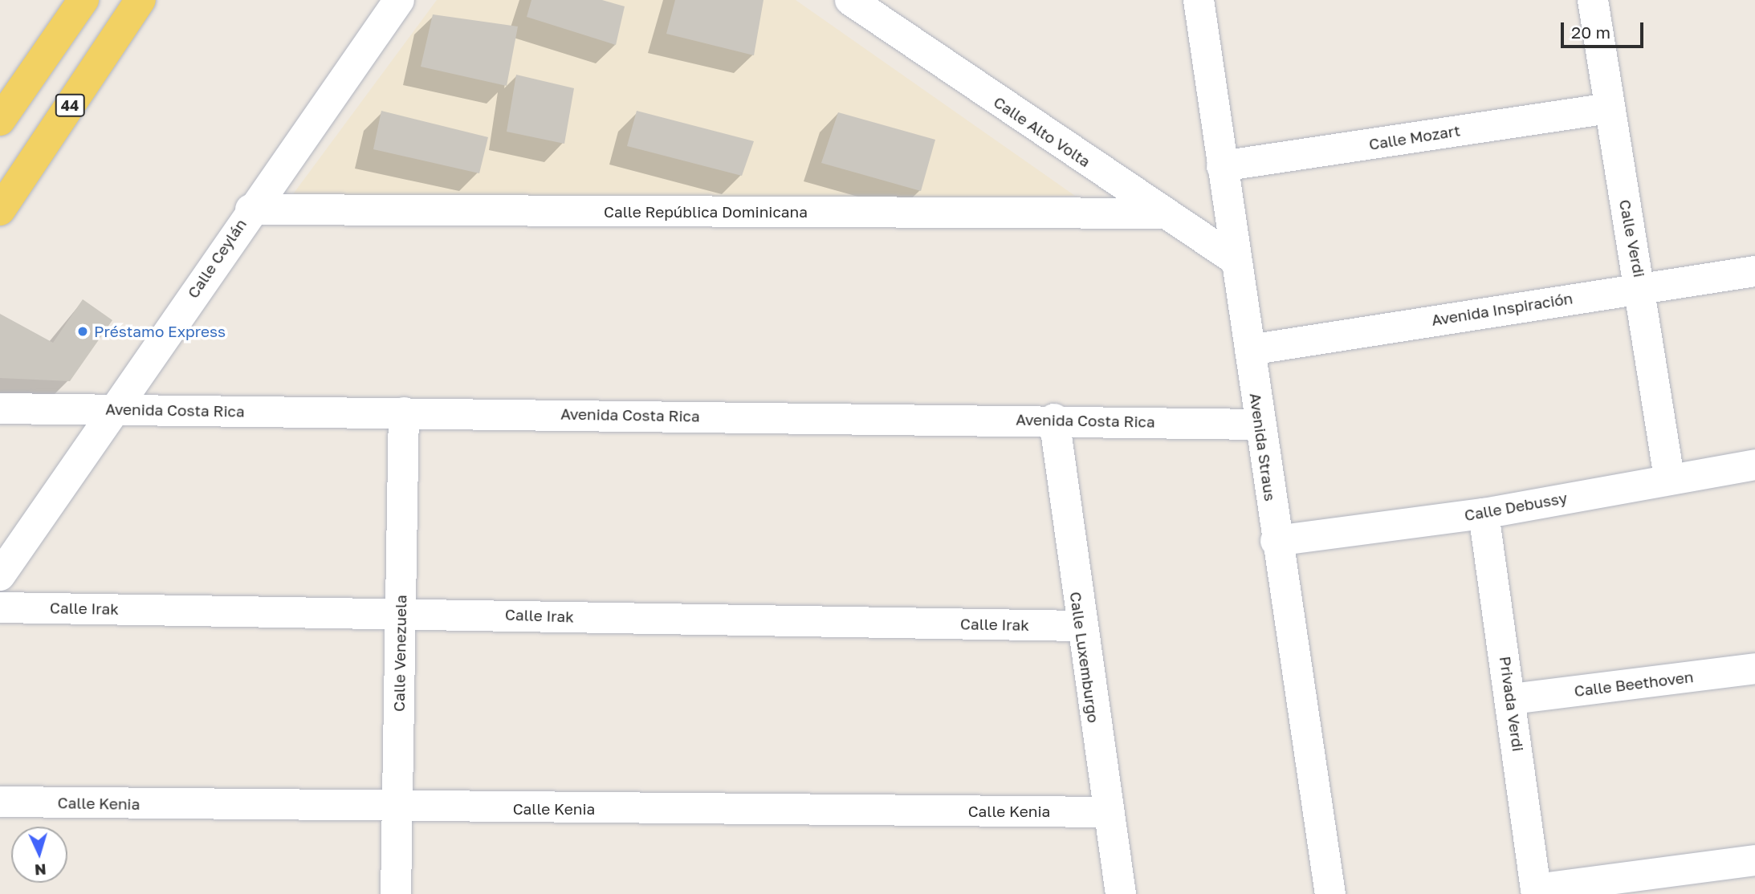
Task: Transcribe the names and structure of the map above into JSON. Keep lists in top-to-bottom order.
{
  "streets": {
    "main road": ["44"],
    "street": [
      "Calle Alto Volta",
      "Calle Mozart",
      "Calle República Dominicana",
      "Calle Verdi",
      "Calle Ceylán",
      "Avenida Inspiración",
      "Avenida Costa Rica",
      "Avenida Straus",
      "Calle Debussy",
      "Calle Irak",
      "Calle Venezuela",
      "Calle Luxemburgo",
      "Calle Beethoven",
      "Privada Verdi",
      "Calle Kenia"
    ]
  },
  "crossings": [
    ["Calle Alto Volta", "Calle República Dominicana"],
    ["Calle Alto Volta", "Avenida Straus"],
    ["Calle Mozart", "Calle Verdi"],
    ["Calle Mozart", "Avenida Straus"],
    ["Calle República Dominicana", "Calle Ceylán"],
    ["Calle Verdi", "Avenida Inspiración"],
    ["Calle Verdi", "Calle Debussy"],
    ["Calle Ceylán", "Avenida Costa Rica"],
    ["Avenida Inspiración", "Avenida Straus"],
    ["Avenida Costa Rica", "Avenida Straus"],
    ["Avenida Costa Rica", "Calle Venezuela"],
    ["Avenida Costa Rica", "Calle Luxemburgo"],
    ["Avenida Straus", "Calle Debussy"],
    ["Calle Debussy", "Privada Verdi"],
    ["Calle Irak", "Calle Venezuela"],
    ["Calle Irak", "Calle Luxemburgo"],
    ["Calle Venezuela", "Calle Kenia"],
    ["Calle Luxemburgo", "Calle Kenia"],
    ["Calle Beethoven", "Privada Verdi"]
  ],
  "places": ["Préstamo Express"],
  "scale_bar": "20 m",
  "north": "bottom"
}
